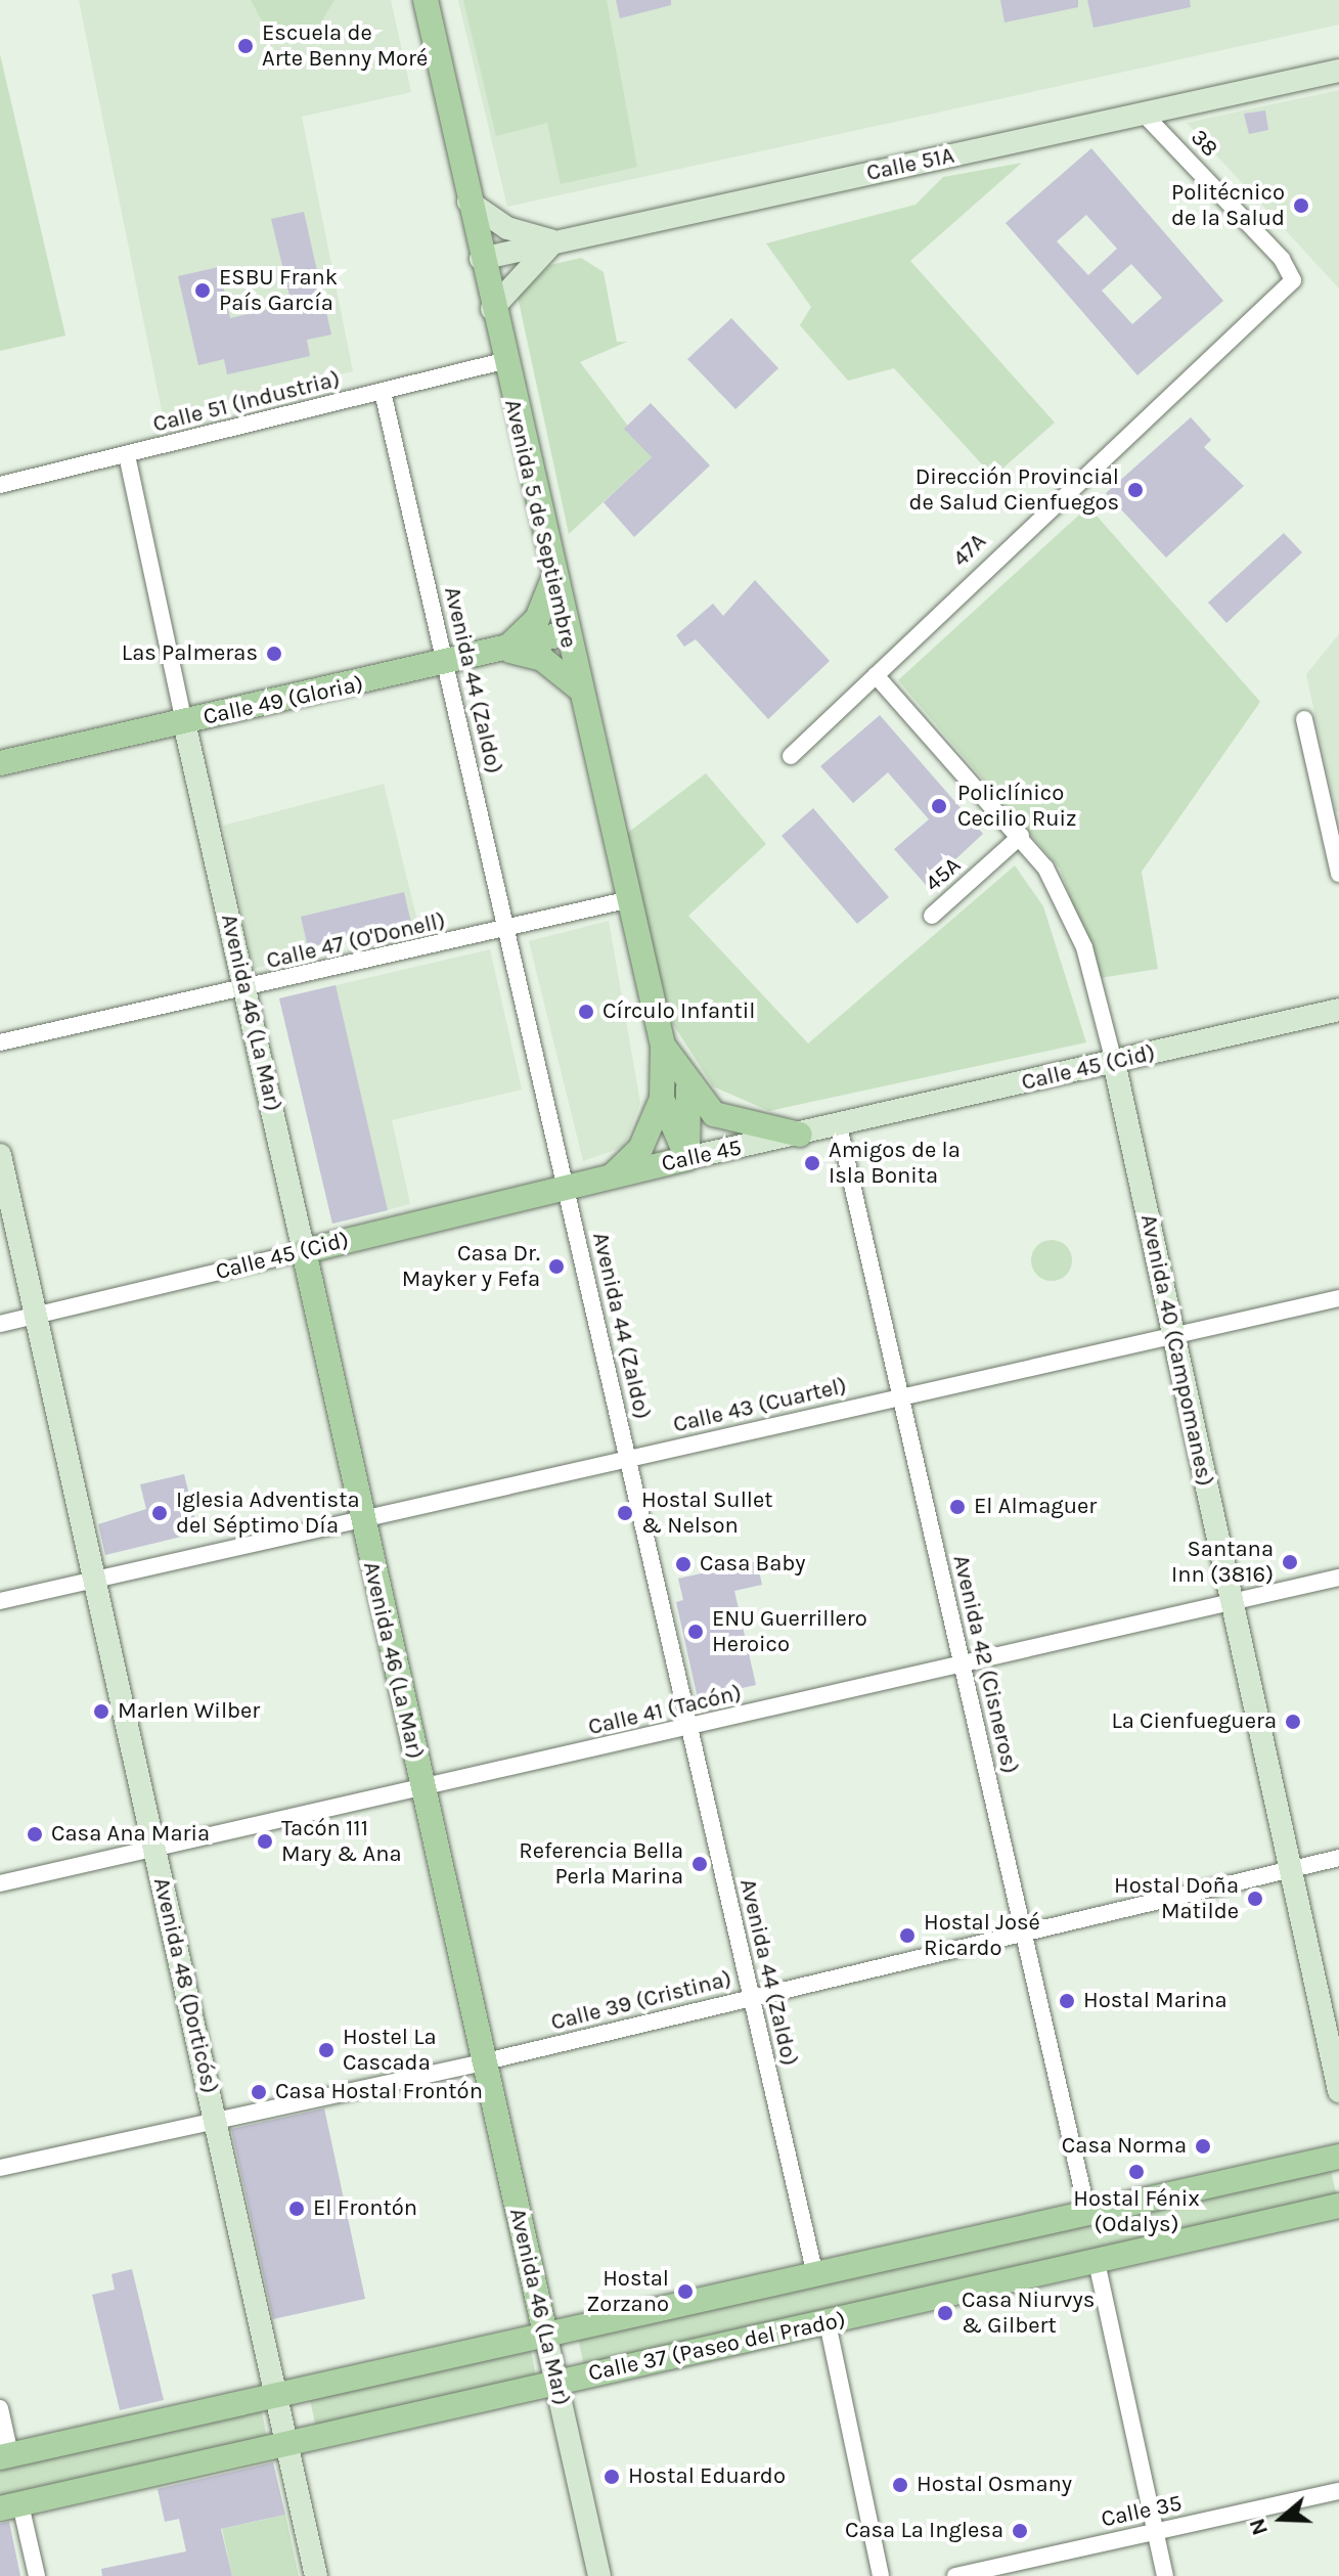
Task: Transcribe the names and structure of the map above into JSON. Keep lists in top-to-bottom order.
{
  "streets": {
    "main road": [
      "Calle 51A",
      "Avenida 5 de Septiembre",
      "Calle 49 (Gloria)",
      "Avenida 46 (La Mar)",
      "Calle 45 (Cid)",
      "Calle 45",
      "Avenida 40 (Campomanes)",
      "Avenida 48 (Dorticós)",
      "Calle 37 (Paseo del Prado)"
    ],
    "street": [
      "38",
      "Calle 51 (Industria)",
      "47A",
      "Avenida 44 (Zaldo)",
      "45A",
      "Calle 47 (O'Donell)",
      "Calle 43 (Cuartel)",
      "Avenida 42 (Cisneros)",
      "Calle 41 (Tacón)",
      "Calle 39 (Cristina)",
      "Calle 35"
    ]
  },
  "crossings": [
    ["38", "Calle 51A"],
    ["38", "47A"],
    ["Calle 51A", "Avenida 5 de Septiembre"],
    ["Calle 51 (Industria)", "Avenida 5 de Septiembre"],
    ["Calle 51 (Industria)", "Avenida 44 (Zaldo)"],
    ["Calle 51 (Industria)", "Avenida 46 (La Mar)"],
    ["Avenida 5 de Septiembre", "Calle 49 (Gloria)"],
    ["Avenida 5 de Septiembre", "Calle 47 (O'Donell)"],
    ["Avenida 5 de Septiembre", "Calle 45"],
    ["47A", "Avenida 40 (Campomanes)"],
    ["Avenida 44 (Zaldo)", "Calle 49 (Gloria)"],
    ["Avenida 44 (Zaldo)", "Calle 47 (O'Donell)"],
    ["Avenida 44 (Zaldo)", "Calle 45 (Cid)"],
    ["Avenida 44 (Zaldo)", "Calle 45"],
    ["Avenida 44 (Zaldo)", "Calle 43 (Cuartel)"],
    ["Avenida 44 (Zaldo)", "Calle 41 (Tacón)"],
    ["Avenida 44 (Zaldo)", "Calle 39 (Cristina)"],
    ["Calle 49 (Gloria)", "Avenida 46 (La Mar)"],
    ["45A", "Avenida 40 (Campomanes)"],
    ["Calle 47 (O'Donell)", "Avenida 46 (La Mar)"],
    ["Avenida 46 (La Mar)", "Calle 45 (Cid)"],
    ["Avenida 46 (La Mar)", "Calle 43 (Cuartel)"],
    ["Avenida 46 (La Mar)", "Calle 41 (Tacón)"],
    ["Avenida 46 (La Mar)", "Calle 39 (Cristina)"],
    ["Avenida 46 (La Mar)", "Calle 37 (Paseo del Prado)"],
    ["Calle 45 (Cid)", "Calle 45"],
    ["Calle 45 (Cid)", "Avenida 40 (Campomanes)"],
    ["Calle 45 (Cid)", "Avenida 42 (Cisneros)"],
    ["Calle 45 (Cid)", "Avenida 48 (Dorticós)"],
    ["Calle 45", "Avenida 42 (Cisneros)"],
    ["Avenida 40 (Campomanes)", "Calle 43 (Cuartel)"],
    ["Avenida 40 (Campomanes)", "Calle 41 (Tacón)"],
    ["Avenida 40 (Campomanes)", "Calle 39 (Cristina)"],
    ["Calle 43 (Cuartel)", "Avenida 42 (Cisneros)"],
    ["Calle 43 (Cuartel)", "Avenida 48 (Dorticós)"],
    ["Avenida 42 (Cisneros)", "Calle 41 (Tacón)"],
    ["Avenida 42 (Cisneros)", "Calle 39 (Cristina)"],
    ["Calle 41 (Tacón)", "Avenida 48 (Dorticós)"],
    ["Avenida 48 (Dorticós)", "Calle 39 (Cristina)"],
    ["Avenida 48 (Dorticós)", "Calle 37 (Paseo del Prado)"]
  ],
  "places": [
    "Escuela de Arte Benny Moré",
    "Politécnico de la Salud",
    "ESBU Frank País García",
    "Dirección Provincial de Salud Cienfuegos",
    "Las Palmeras",
    "Policlínico Cecilio Ruiz",
    "Círculo Infantil",
    "Amigos de la Isla Bonita",
    "Casa Dr. Mayker y Fefa",
    "El Almaguer",
    "Iglesia Adventista del Séptimo Día",
    "Hostal Sullet & Nelson",
    "Santana Inn (3816)",
    "Casa Baby",
    "ENU Guerrillero Heroico",
    "Marlen Wilber",
    "La Cienfueguera",
    "Casa Ana Maria",
    "Tacón 111 Mary & Ana",
    "Referencia Bella Perla Marina",
    "Hostal Doña Matilde",
    "Hostal José Ricardo",
    "Hostal Marina",
    "Hostel La Cascada",
    "Casa Hostal Frontón",
    "Casa Norma",
    "Hostal Fénix (Odalys)",
    "El Frontón",
    "Hostal Zorzano",
    "Casa Niurvys & Gilbert",
    "Hostal Eduardo",
    "Hostal Osmany",
    "Casa La Inglesa"
  ],
  "north": "left"
}
